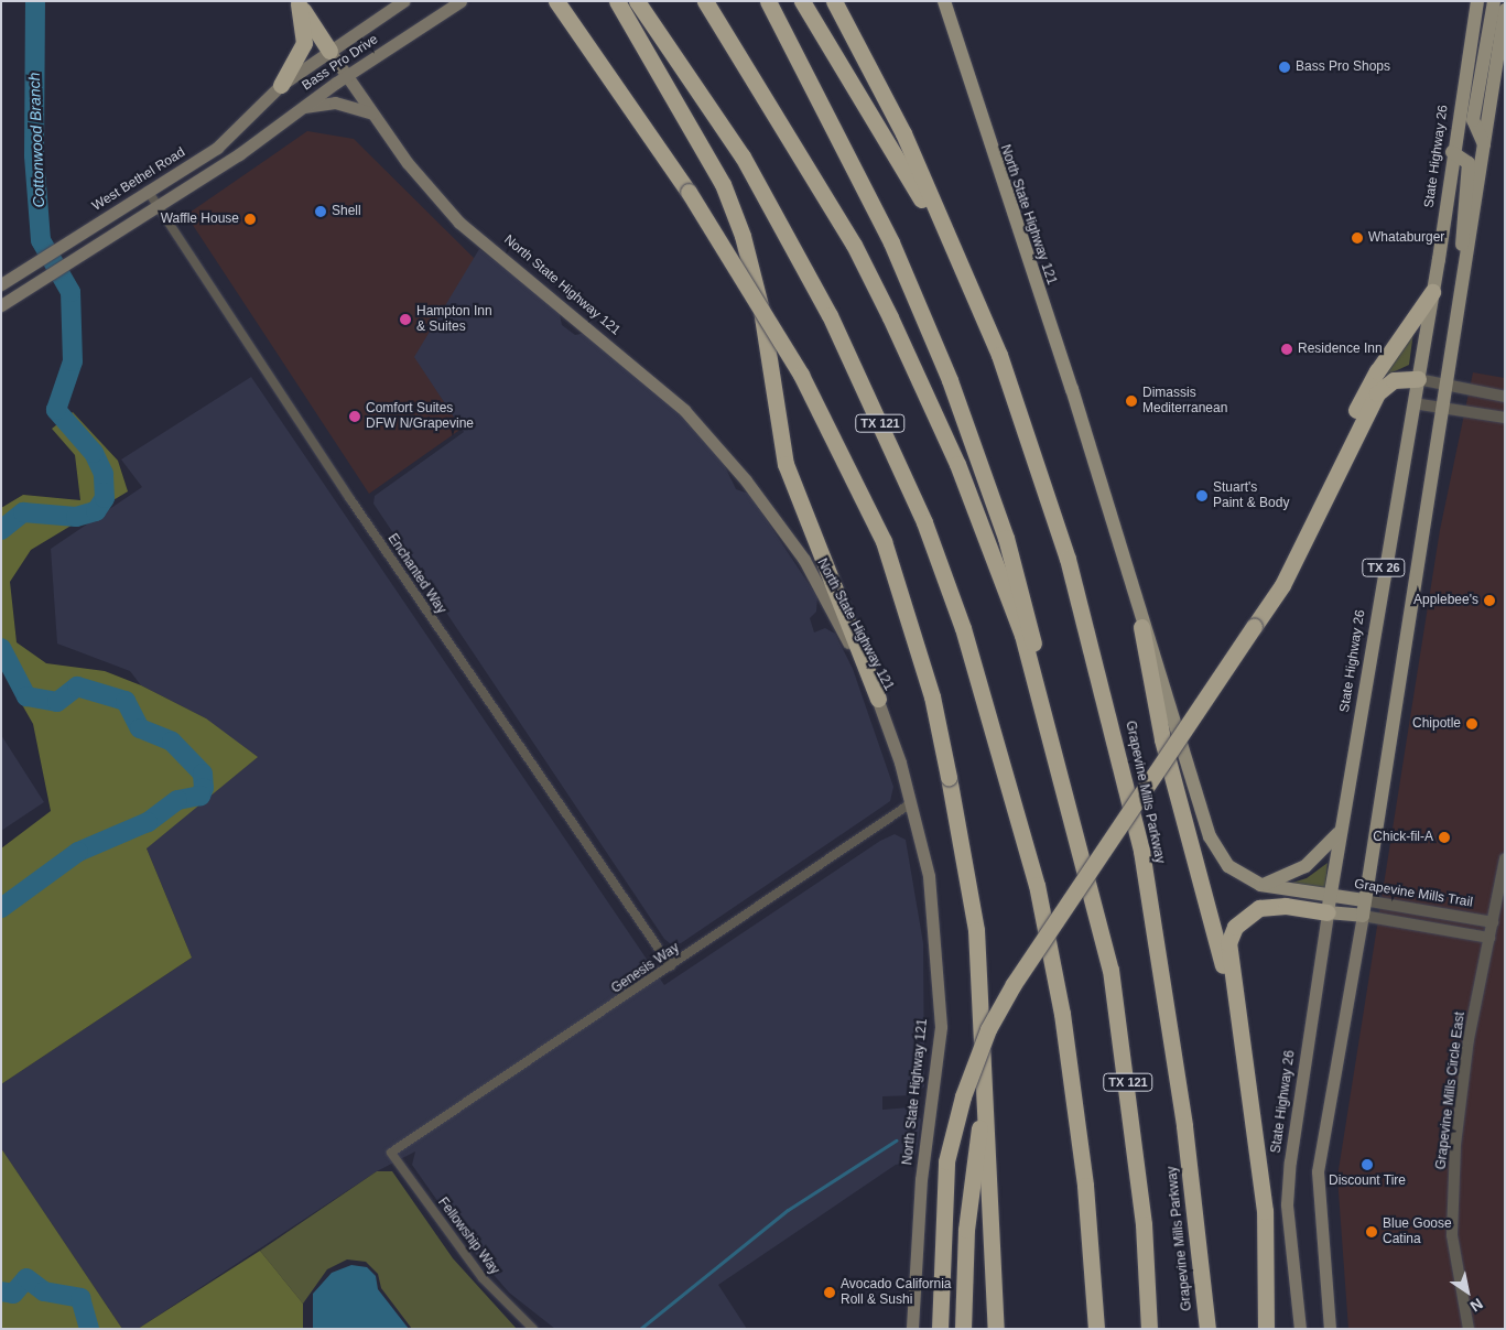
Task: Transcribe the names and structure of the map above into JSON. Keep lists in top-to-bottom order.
{
  "streets": {
    "highway": ["TX 121", "Grapevine Mills Parkway"],
    "main road": [
      "Bass Pro Drive",
      "State Highway 26",
      "West Bethel Road",
      "North State Highway 121",
      "TX 26",
      "Grapevine Mills Trail"
    ],
    "street": [
      "Enchanted Way",
      "Genesis Way",
      "Grapevine Mills Circle East",
      "Fellowship Way"
    ]
  },
  "crossings": [
    ["Bass Pro Drive", "West Bethel Road"],
    ["Bass Pro Drive", "North State Highway 121"],
    ["Bass Pro Drive", "Enchanted Way"],
    ["State Highway 26", "Grapevine Mills Trail"],
    ["West Bethel Road", "Enchanted Way"],
    ["North State Highway 121", "Genesis Way"],
    ["TX 26", "Grapevine Mills Trail"],
    ["Enchanted Way", "Genesis Way"],
    ["Grapevine Mills Trail", "Grapevine Mills Circle East"],
    ["Genesis Way", "Fellowship Way"]
  ],
  "water": ["Cottonwood Branch"],
  "places": [
    "Bass Pro Shops",
    "Shell",
    "Waffle House",
    "Whataburger",
    "Hampton Inn & Suites",
    "Residence Inn",
    "Dimassis Mediterranean",
    "Comfort Suites DFW N/Grapevine",
    "Stuart's Paint & Body",
    "Applebee's",
    "Chipotle",
    "Chick-fil-A",
    "Discount Tire",
    "Blue Goose Catina",
    "Avocado California Roll & Sushi"
  ],
  "north": "bottom right"
}
